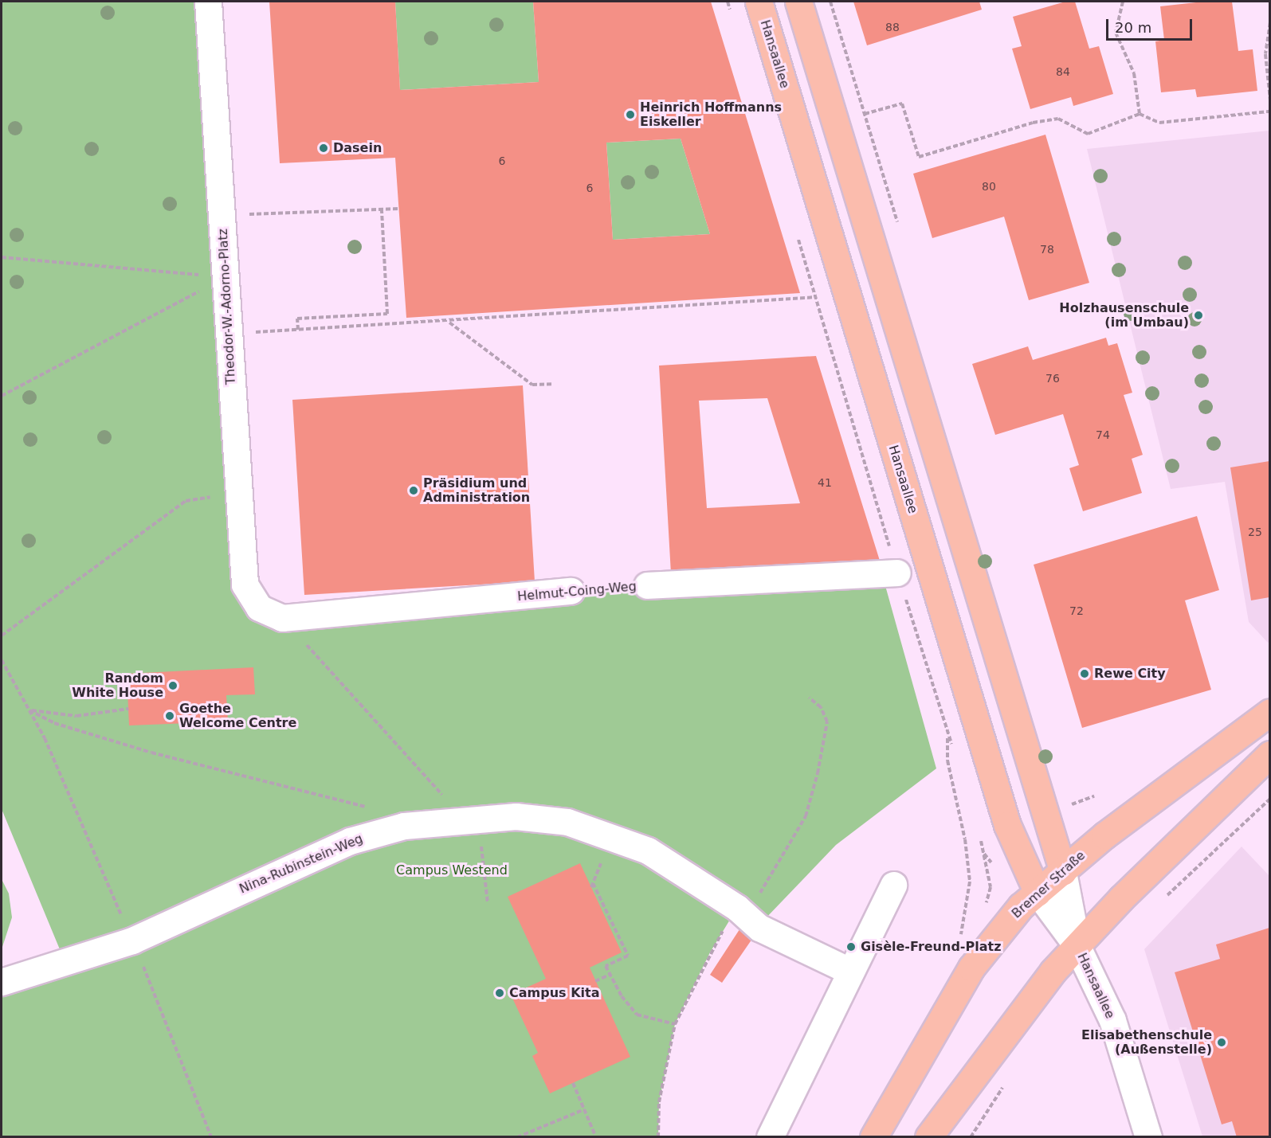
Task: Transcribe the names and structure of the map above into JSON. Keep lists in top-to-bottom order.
{
  "streets": {
    "main road": ["Hansaallee", "Bremer Straße"],
    "street": ["Theodor-W.-Adorno-Platz", "Helmut-Coing-Weg", "Nina-Rubinstein-Weg"]
  },
  "crossings": [
    ["Hansaallee", "Bremer Straße"],
    ["Theodor-W.-Adorno-Platz", "Helmut-Coing-Weg"]
  ],
  "parks": ["Campus Westend"],
  "places": [
    "Heinrich Hoffmanns Eiskeller",
    "Dasein",
    "Holzhausenschule (im Umbau)",
    "Präsidium und Administration",
    "Rewe City",
    "Random White House",
    "Goethe Welcome Centre",
    "Gisèle-Freund-Platz",
    "Campus Kita",
    "Elisabethenschule (Außenstelle)"
  ],
  "house_numbers": [
    "88",
    "84",
    "6",
    "80",
    "6",
    "78",
    "76",
    "74",
    "41",
    "25",
    "72"
  ],
  "scale_bar": "20 m"
}
